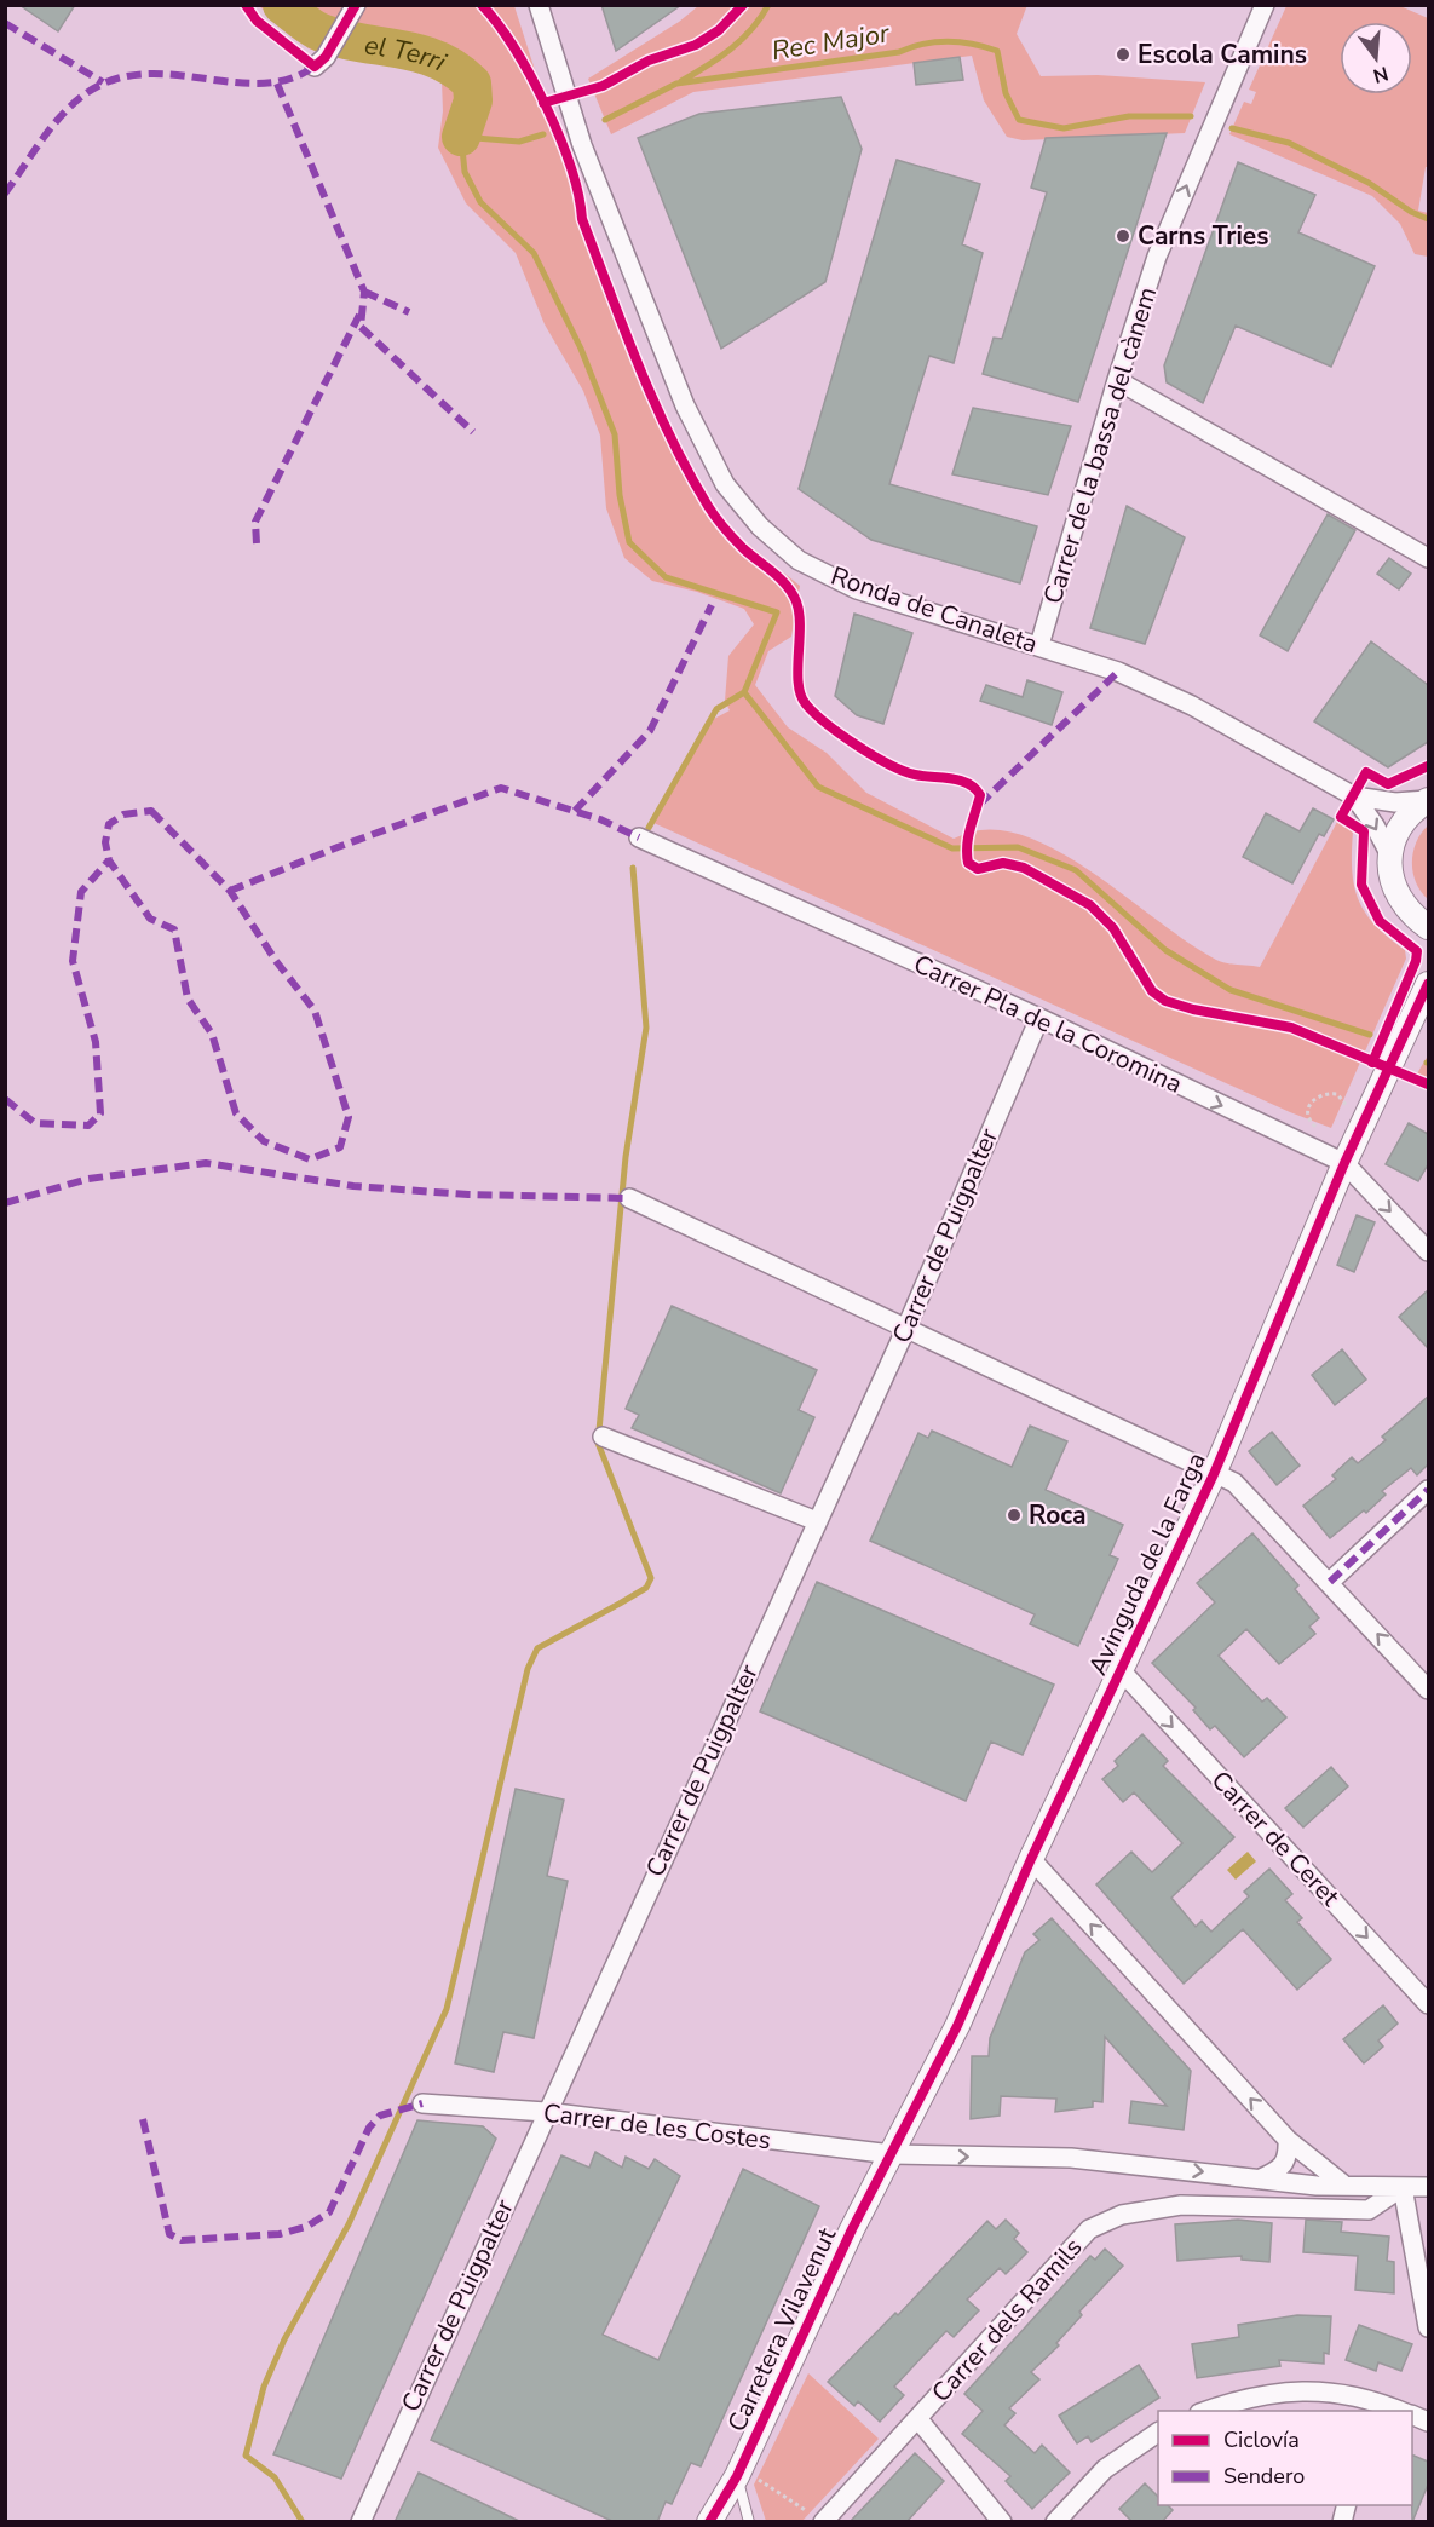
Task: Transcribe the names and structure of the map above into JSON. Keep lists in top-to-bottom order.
{
  "streets": {
    "street": [
      "Carrer de la bassa del cànem",
      "Ronda de Canaleta",
      "Carrer Pla de la Coromina",
      "Carrer de Puigpalter",
      "Avinguda de la Farga",
      "Carrer de Ceret",
      "Carrer de les Costes",
      "Carrer dels Ramils",
      "Carretera Vilavenut"
    ]
  },
  "crossings": [
    ["Carrer de la bassa del cànem", "Ronda de Canaleta"],
    ["Carrer Pla de la Coromina", "Carrer de Puigpalter"],
    ["Carrer Pla de la Coromina", "Avinguda de la Farga"],
    ["Carrer de Puigpalter", "Carrer de les Costes"],
    ["Avinguda de la Farga", "Carrer de Ceret"],
    ["Avinguda de la Farga", "Carrer de les Costes"],
    ["Avinguda de la Farga", "Carretera Vilavenut"],
    ["Carrer de les Costes", "Carretera Vilavenut"]
  ],
  "one_way": ["Carrer de la bassa del cànem", "Carrer Pla de la Coromina", "Carrer de Ceret"],
  "water": ["Rec Major", "el Terri"],
  "places": ["Escola Camins", "Carns Tries", "Roca"],
  "legend": ["Ciclovía", "Sendero"],
  "north": "bottom"
}
